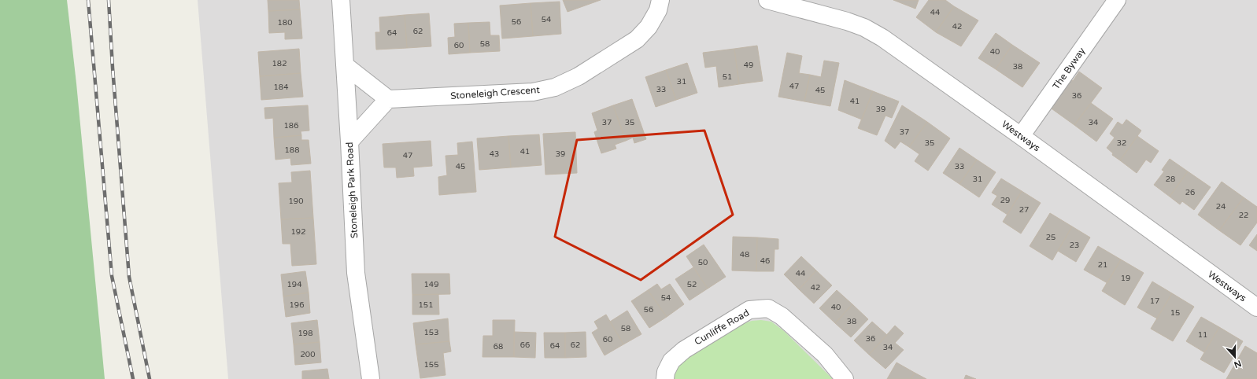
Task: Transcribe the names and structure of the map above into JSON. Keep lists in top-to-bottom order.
{
  "streets": {
    "street": [
      "The Byway",
      "Stoneleigh Crescent",
      "Westways",
      "Stoneleigh Park Road",
      "Cunliffe Road"
    ]
  },
  "crossings": [
    ["The Byway", "Westways"]
  ],
  "house_numbers": [
    "44",
    "54",
    "56",
    "180",
    "42",
    "62",
    "64",
    "58",
    "60",
    "40",
    "182",
    "49",
    "38",
    "51",
    "31",
    "47",
    "184",
    "33",
    "45",
    "36",
    "41",
    "39",
    "37",
    "35",
    "34",
    "186",
    "37",
    "35",
    "32",
    "188",
    "41",
    "43",
    "39",
    "47",
    "45",
    "33",
    "31",
    "28",
    "26",
    "29",
    "190",
    "24",
    "27",
    "22",
    "192",
    "25",
    "23",
    "48",
    "46",
    "50",
    "21",
    "44",
    "19",
    "194",
    "149",
    "52",
    "42",
    "54",
    "17",
    "196",
    "151",
    "40",
    "56",
    "15",
    "38",
    "58",
    "153",
    "198",
    "11",
    "36",
    "60",
    "66",
    "62",
    "64",
    "68",
    "34",
    "200",
    "155"
  ],
  "north": "bottom"
}
